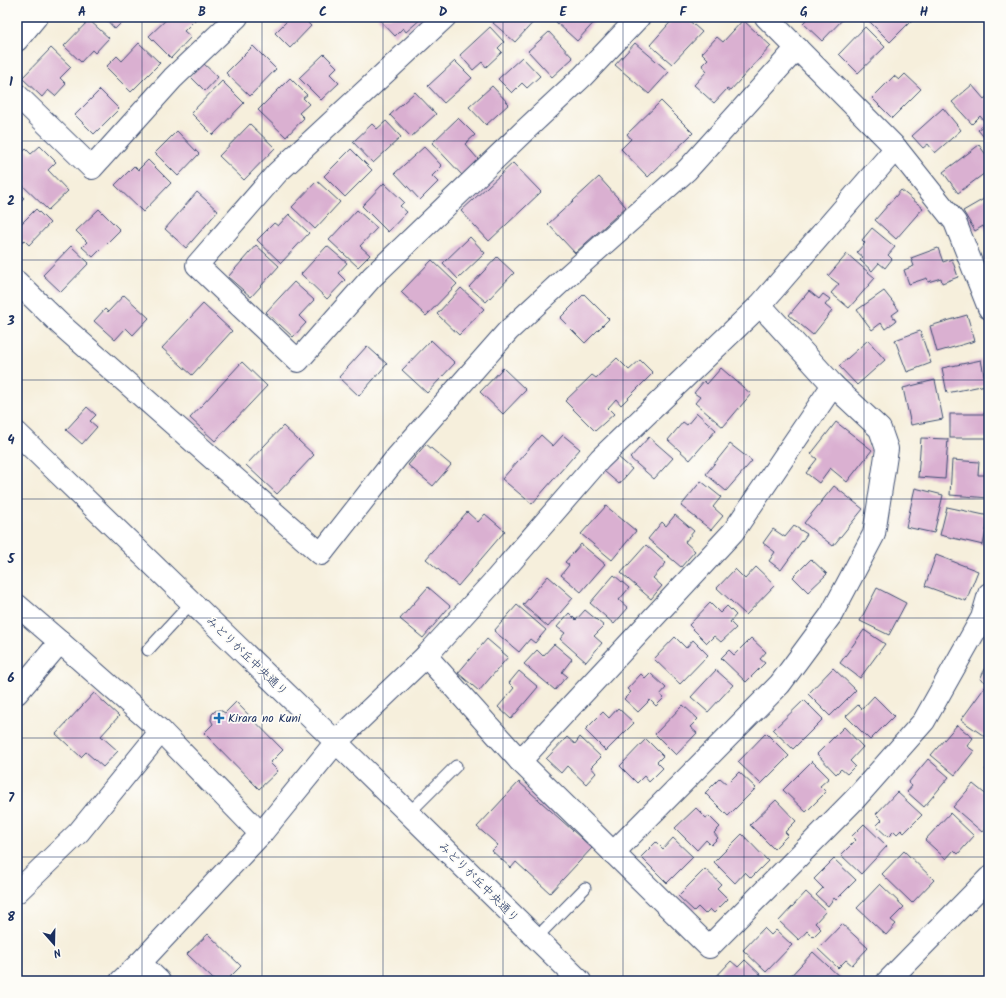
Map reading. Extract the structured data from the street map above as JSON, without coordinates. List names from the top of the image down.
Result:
{
  "streets": {
    "street": ["みどりが丘中央通り"]
  },
  "places": {
    "health": ["Kirara no Kuni"]
  },
  "north": "bottom",
  "grid": {
    "columns": [
      "A",
      "B",
      "C",
      "D",
      "E",
      "F",
      "G",
      "H"
    ],
    "rows": [
      "1",
      "2",
      "3",
      "4",
      "5",
      "6",
      "7",
      "8"
    ]
  }
}
